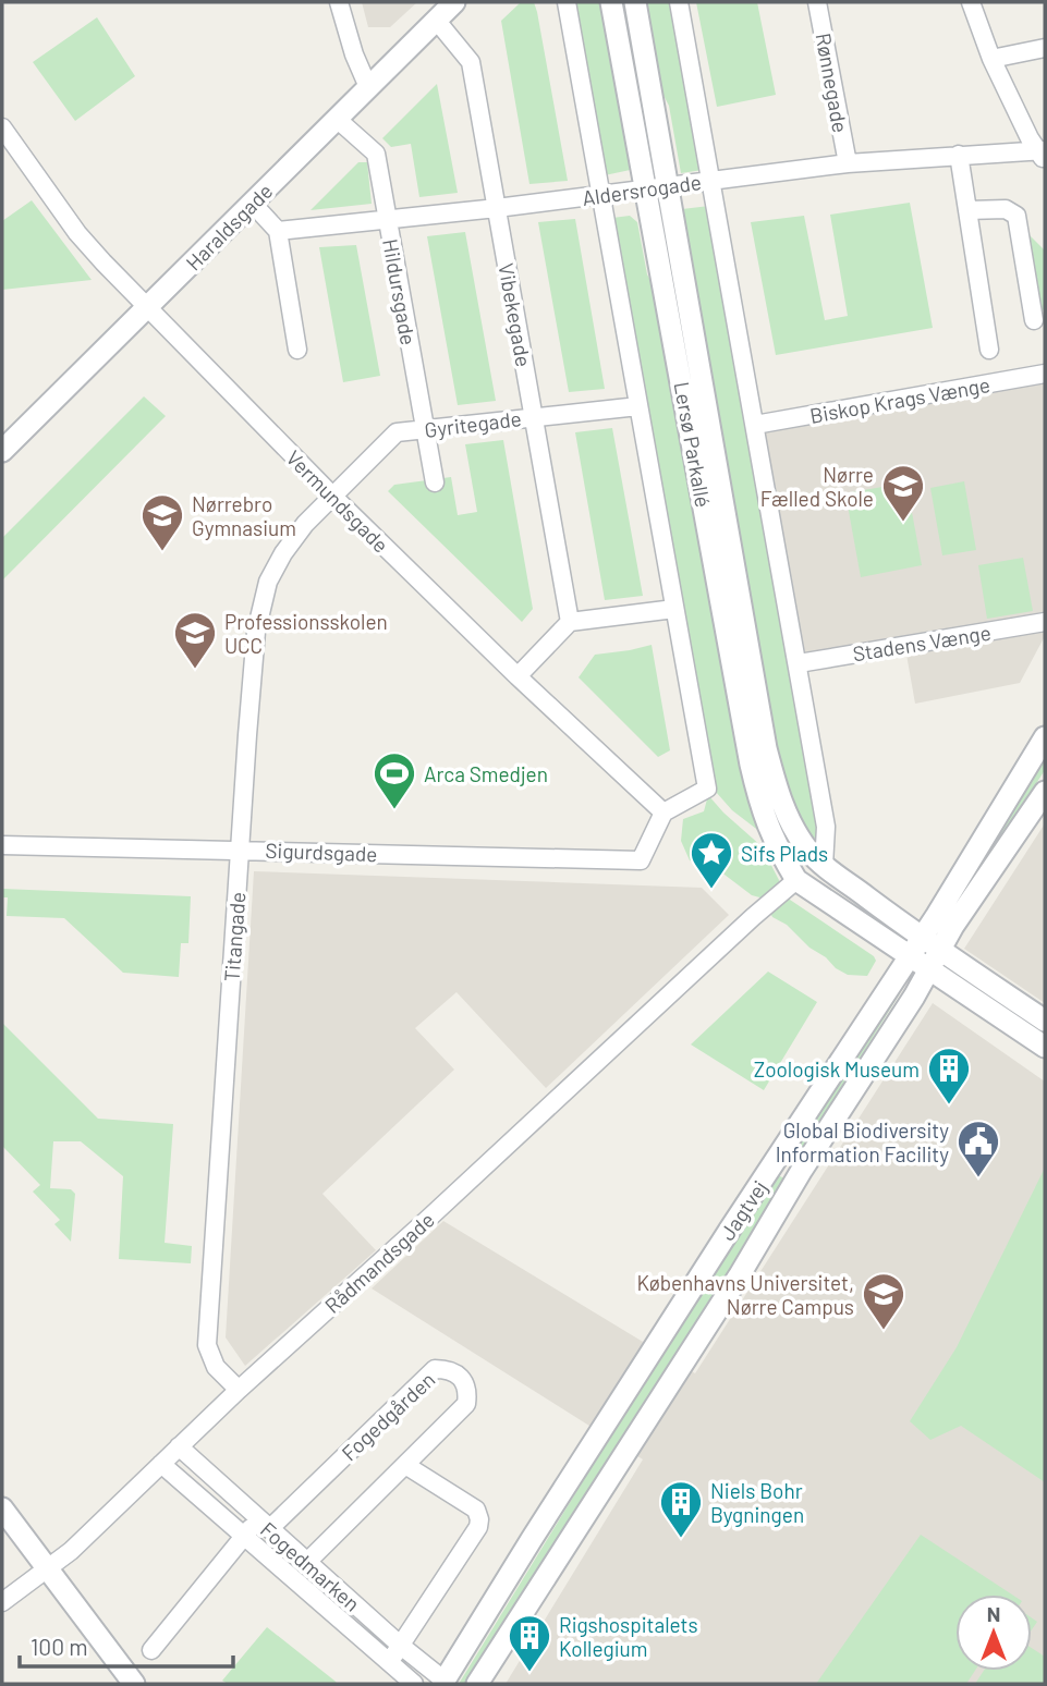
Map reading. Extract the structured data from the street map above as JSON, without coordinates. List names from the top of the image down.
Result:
{
  "streets": {
    "street": [
      "Rønnegade",
      "Aldersrogade",
      "Haraldsgade",
      "Hildursgade",
      "Vibekegade",
      "Biskop Krags Vænge",
      "Gyritegade",
      "Lersø Parkallé",
      "Vermundsgade",
      "Stadens Vænge",
      "Sigurdsgade",
      "Titangade",
      "Jagtvej",
      "Rådmandsgade",
      "Fogedgården",
      "Fogedmarken"
    ]
  },
  "crossings": [
    ["Rønnegade", "Aldersrogade"],
    ["Aldersrogade", "Hildursgade"],
    ["Aldersrogade", "Vibekegade"],
    ["Aldersrogade", "Lersø Parkallé"],
    ["Haraldsgade", "Hildursgade"],
    ["Haraldsgade", "Vibekegade"],
    ["Haraldsgade", "Vermundsgade"],
    ["Hildursgade", "Gyritegade"],
    ["Vibekegade", "Gyritegade"],
    ["Gyritegade", "Vermundsgade"],
    ["Gyritegade", "Titangade"],
    ["Lersø Parkallé", "Jagtvej"],
    ["Lersø Parkallé", "Rådmandsgade"],
    ["Vermundsgade", "Sigurdsgade"],
    ["Vermundsgade", "Titangade"],
    ["Sigurdsgade", "Titangade"],
    ["Titangade", "Rådmandsgade"],
    ["Jagtvej", "Fogedmarken"],
    ["Rådmandsgade", "Fogedmarken"],
    ["Fogedgården", "Fogedmarken"]
  ],
  "places": {
    "school or university": [
      "Nørre Fælled Skole",
      "Nørrebro Gymnasium",
      "Professionsskolen UCC",
      "Københavns Universitet, Nørre Campus"
    ],
    "sports": ["Arca Smedjen"],
    "place": ["Sifs Plads"],
    "building": ["Zoologisk Museum", "Niels Bohr Bygningen", "Rigshospitalets Kollegium"],
    "public building": ["Global Biodiversity Information Facility"]
  },
  "scale_bar": "100 m",
  "north": "top"
}
